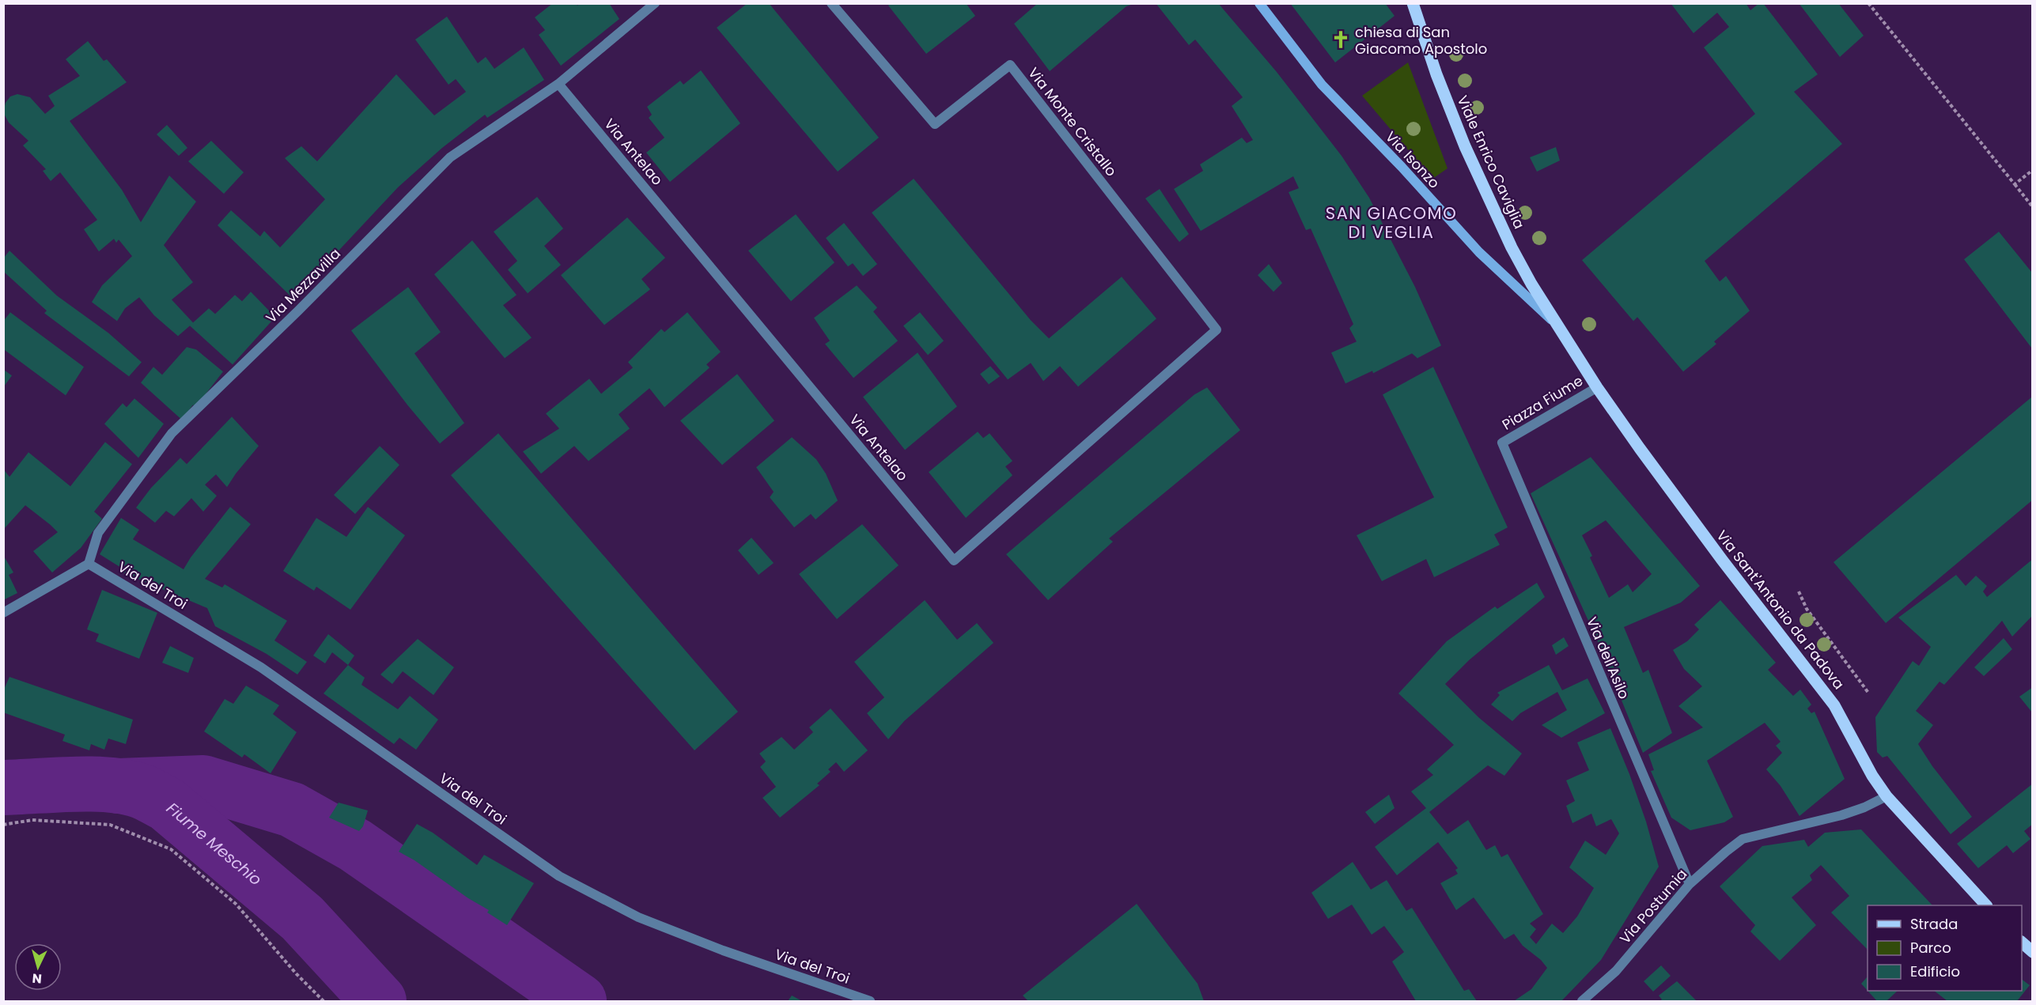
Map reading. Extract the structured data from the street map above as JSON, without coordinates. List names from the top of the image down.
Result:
{
  "streets": {
    "main road": ["Via Isonzo", "Viale Enrico Caviglia", "Via Sant'Antonio da Padova"],
    "street": [
      "Via Monte Cristallo",
      "Via Antelao",
      "Via Mezzavilla",
      "Piazza Fiume",
      "Via del Troi",
      "Via dell'Asilo",
      "Via Postumia"
    ]
  },
  "crossings": [
    ["Via Monte Cristallo", "Via Antelao"],
    ["Via Antelao", "Via Mezzavilla"],
    ["Via Isonzo", "Viale Enrico Caviglia"],
    ["Via Isonzo", "Via Sant'Antonio da Padova"],
    ["Viale Enrico Caviglia", "Via Sant'Antonio da Padova"],
    ["Via Mezzavilla", "Via del Troi"],
    ["Piazza Fiume", "Via Sant'Antonio da Padova"],
    ["Piazza Fiume", "Via dell'Asilo"],
    ["Via Sant'Antonio da Padova", "Via Postumia"],
    ["Via dell'Asilo", "Via Postumia"]
  ],
  "districts": ["SAN GIACOMO DI VEGLIA"],
  "water": ["Fiume Meschio"],
  "places": {
    "church": ["chiesa di San Giacomo Apostolo"]
  },
  "legend": ["Strada", "Parco", "Edificio"],
  "north": "bottom"
}
